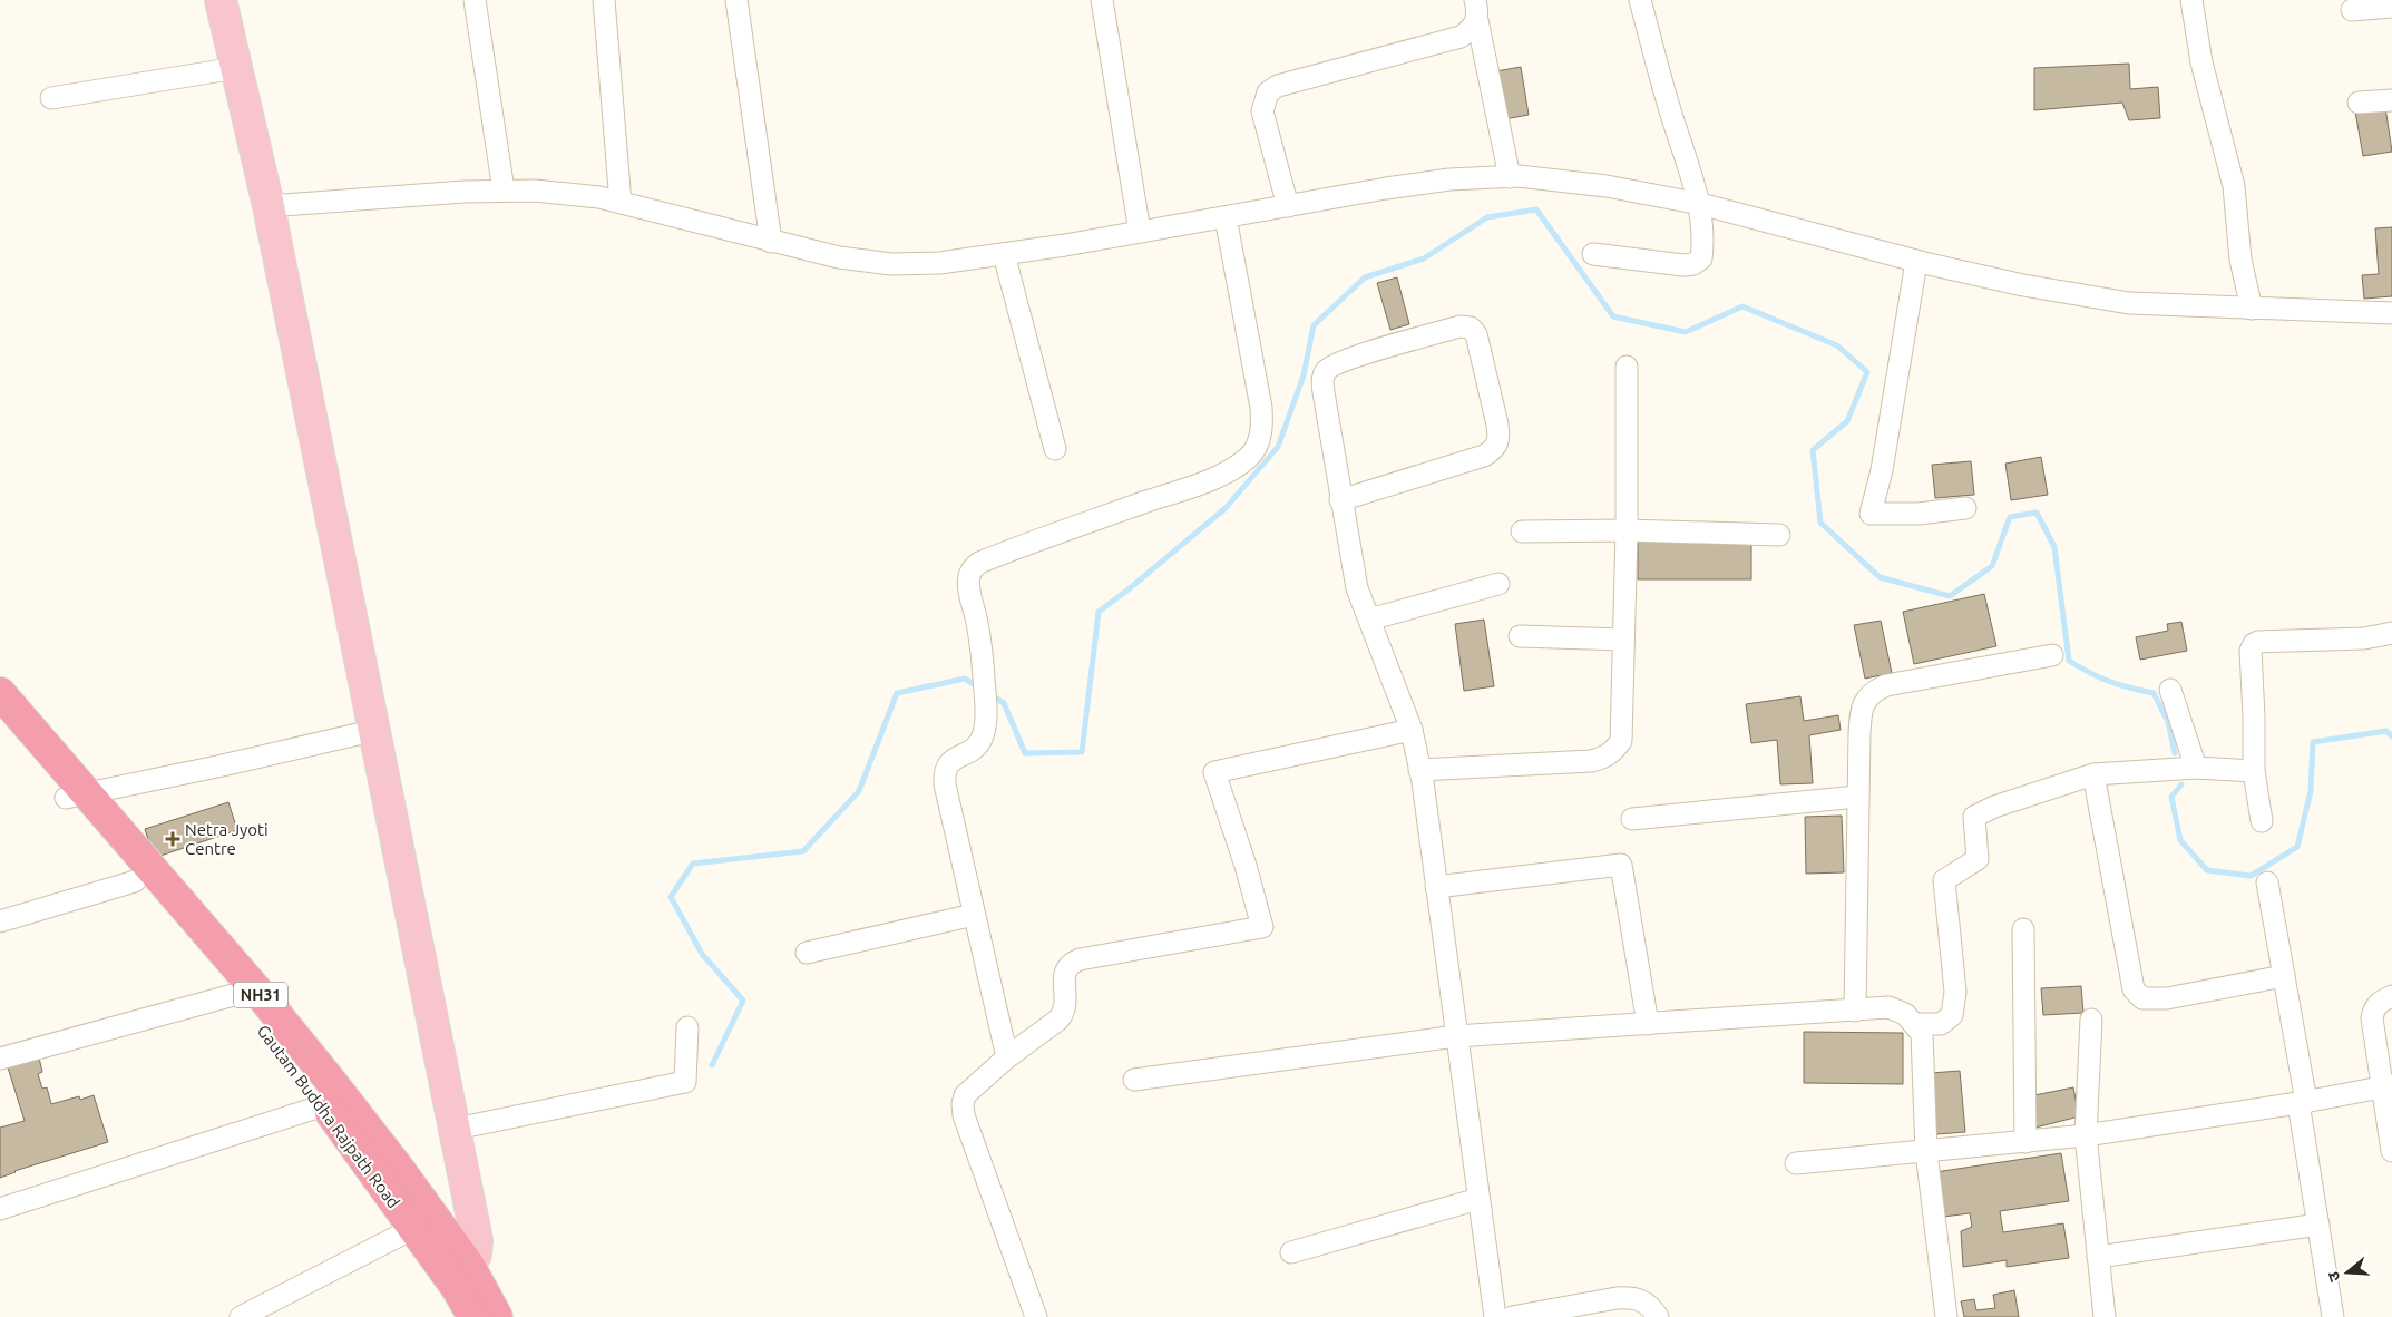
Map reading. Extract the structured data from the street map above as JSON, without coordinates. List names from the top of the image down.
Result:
{
  "streets": {
    "highway": ["NH31", "Gautam Buddha Rajpath Road"]
  },
  "crossings": [
    ["NH31", "Gautam Buddha Rajpath Road"]
  ],
  "places": {
    "health": ["Netra Jyoti Centre"]
  },
  "north": "left"
}
